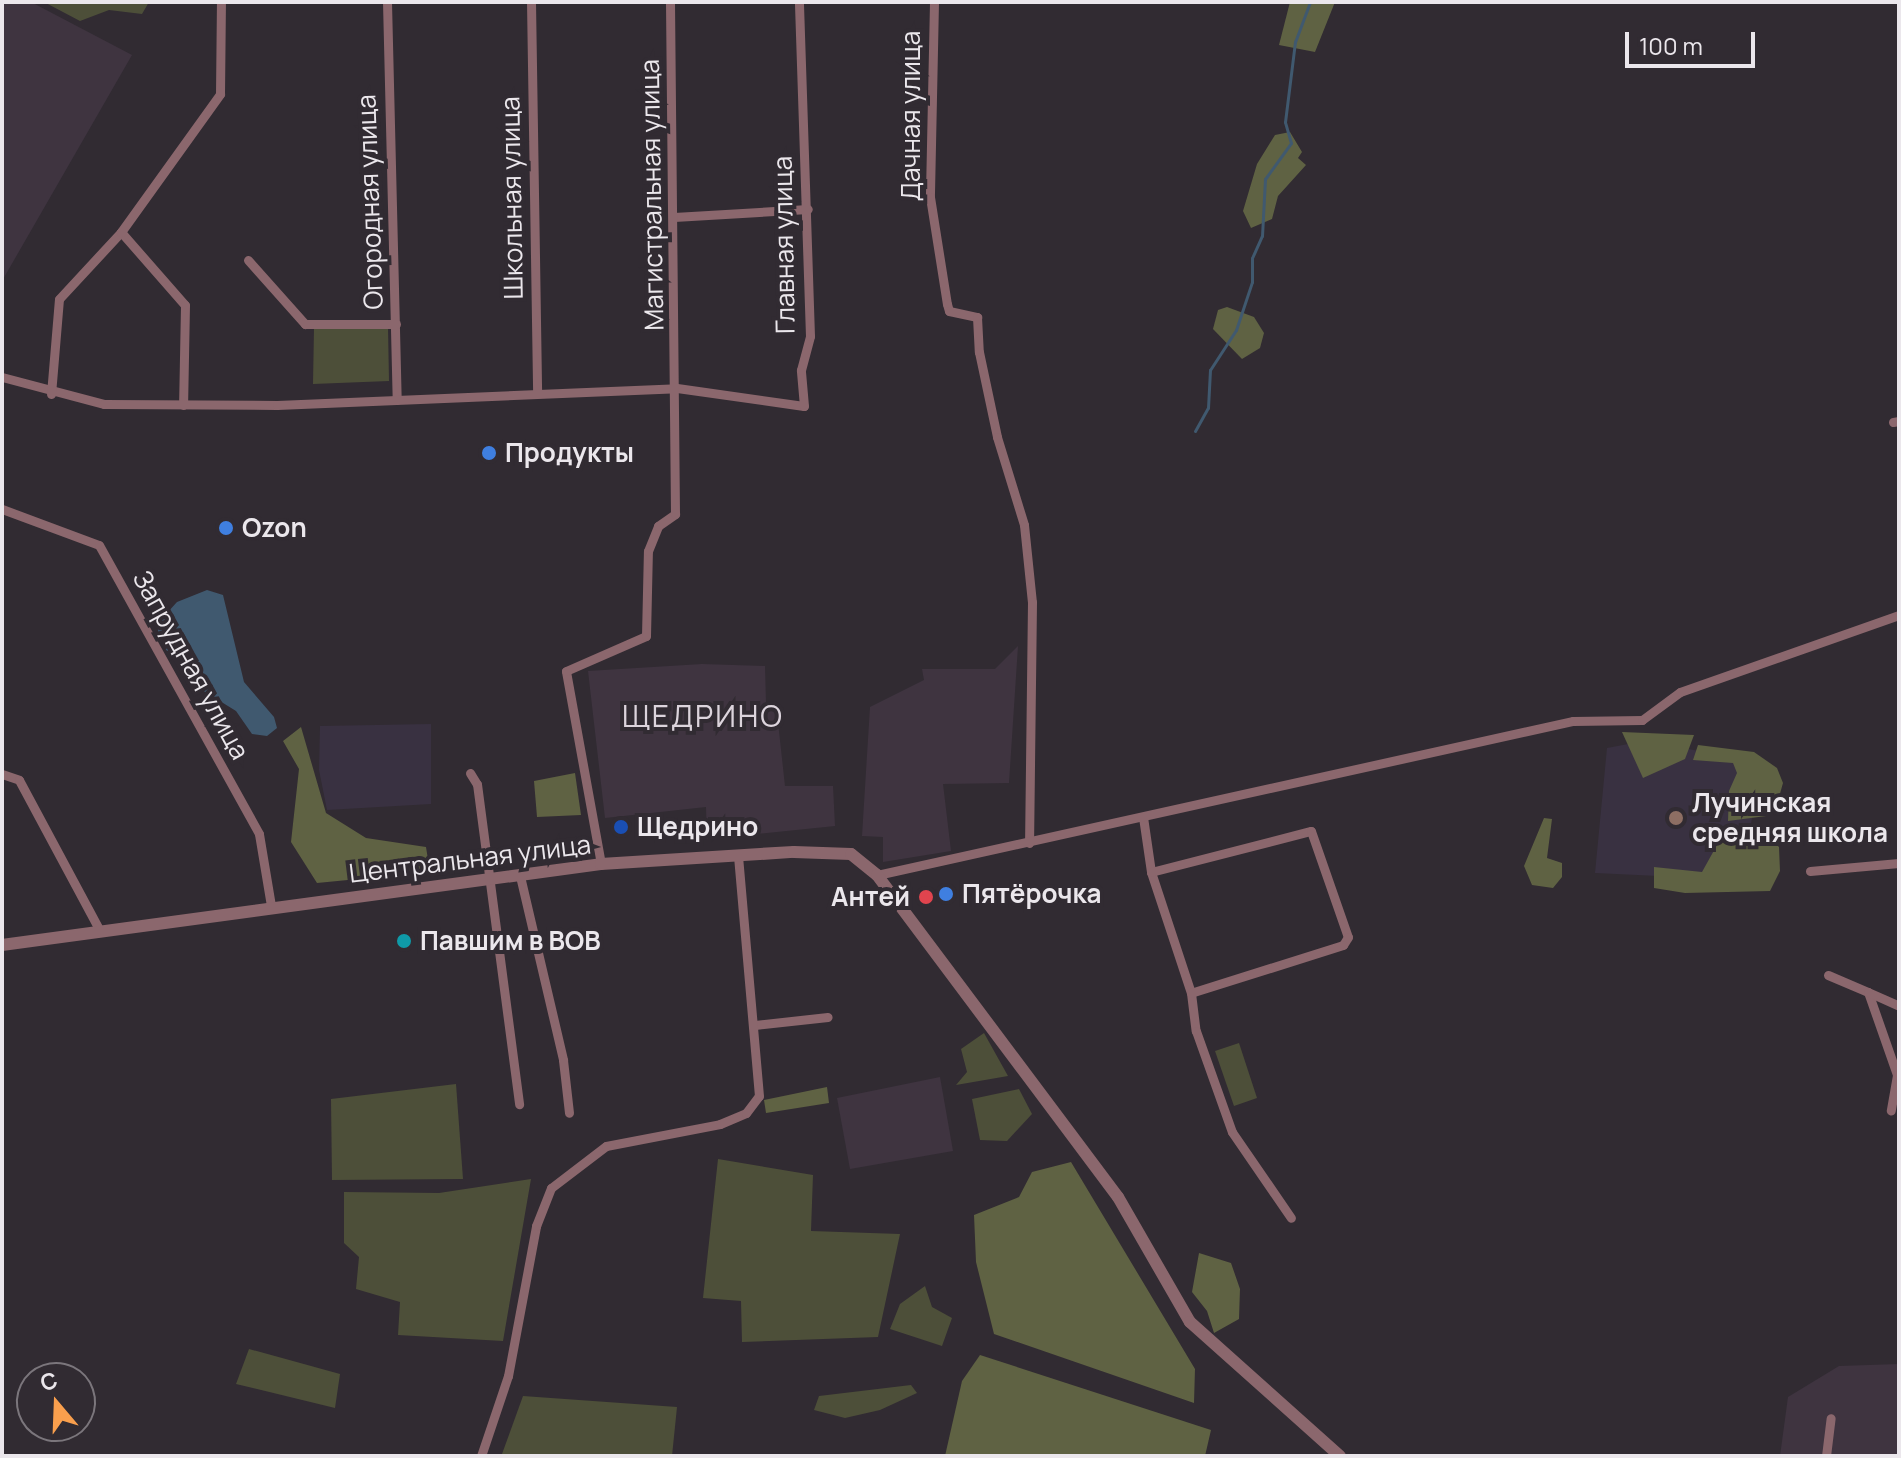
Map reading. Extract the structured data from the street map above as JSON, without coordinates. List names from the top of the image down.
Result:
{
  "streets": {
    "street": [
      "Дачная улица",
      "Магистральная улица",
      "Школьная улица",
      "Огородная улица",
      "Главная улица",
      "Запрудная улица",
      "Центральная улица"
    ]
  },
  "crossings": [
    ["Магистральная улица", "Главная улица"],
    ["Магистральная улица", "Центральная улица"],
    ["Запрудная улица", "Центральная улица"]
  ],
  "districts": ["ЩЕДРИНО"],
  "places": [
    "Продукты",
    "Ozon",
    "Лучинская средняя школа",
    "Щедрино",
    "Пятёрочка",
    "Антей",
    "Павшим в ВОВ"
  ],
  "scale_bar": "100 m",
  "north": "top"
}
